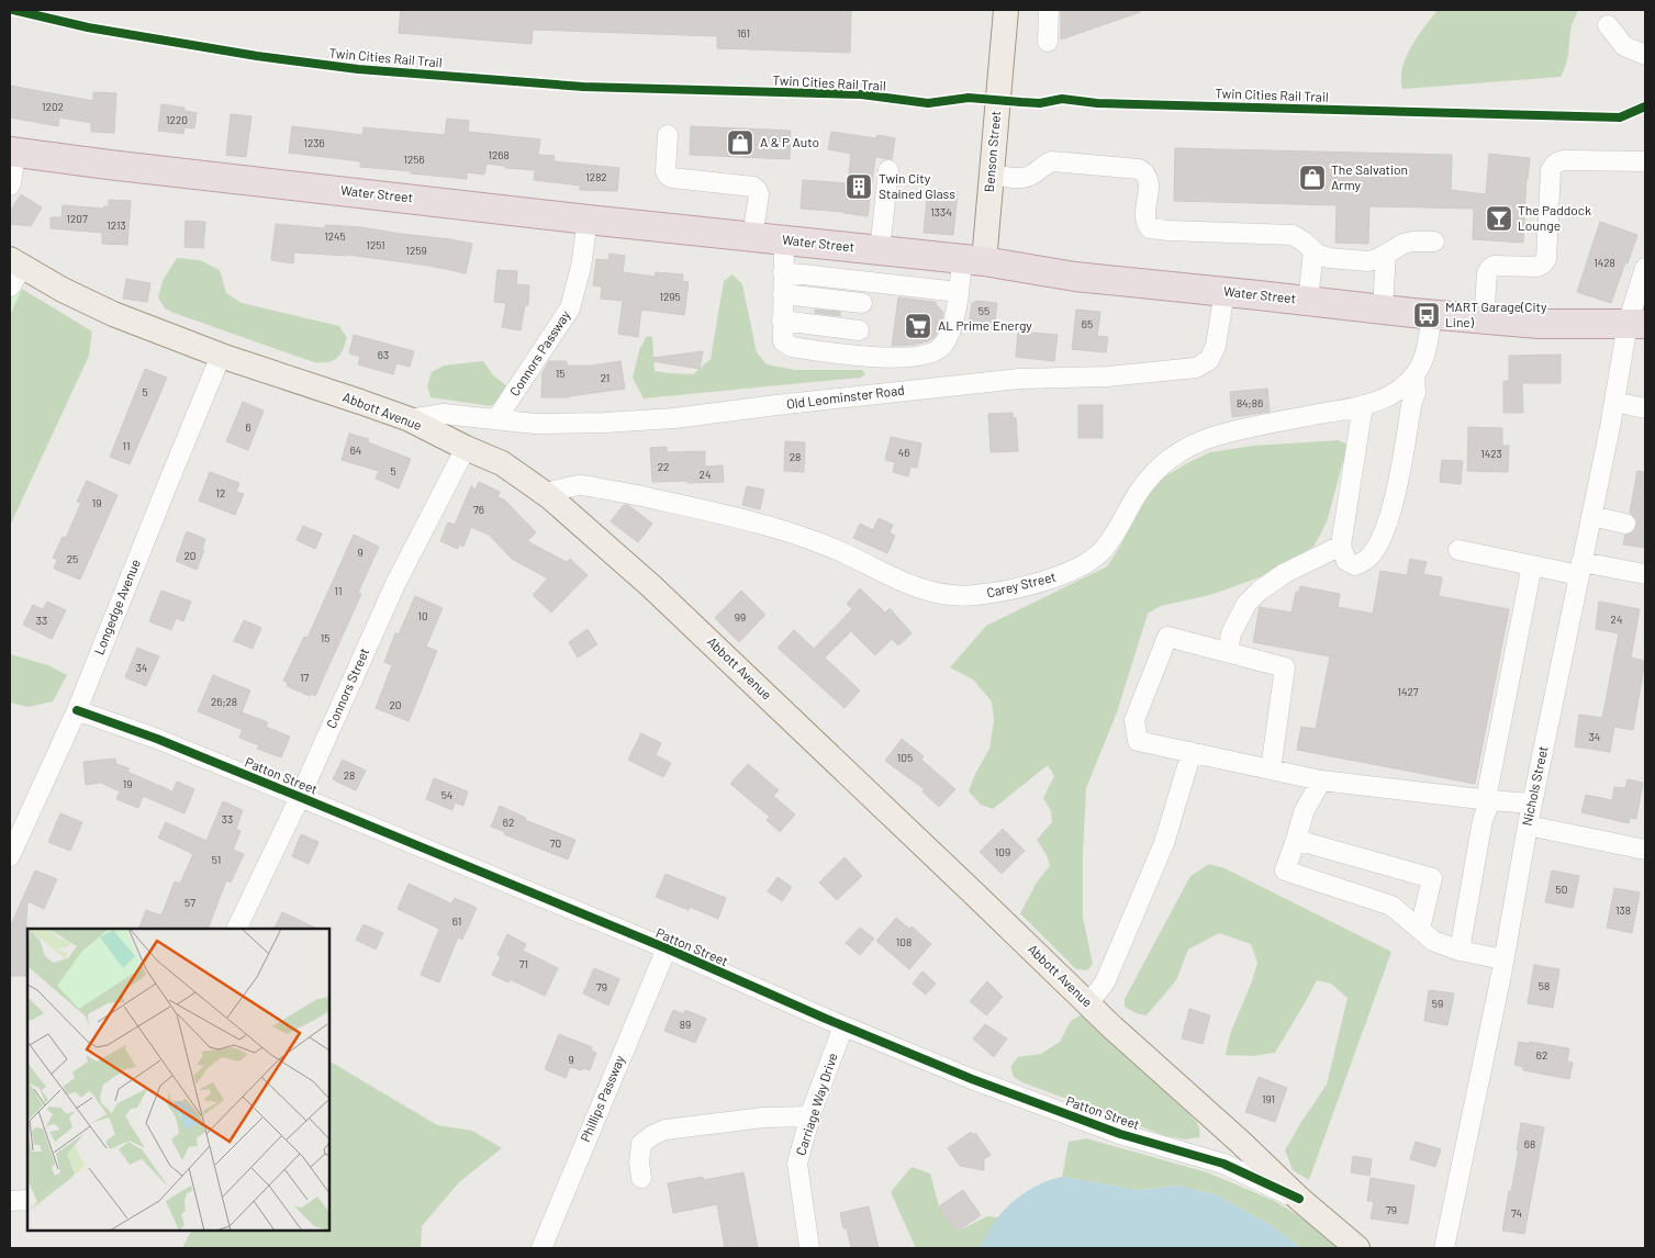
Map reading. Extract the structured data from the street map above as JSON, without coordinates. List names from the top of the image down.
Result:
{
  "streets": {
    "highway": ["Water Street"],
    "main road": ["Benson Street", "Abbott Avenue"],
    "street": [
      "Connors Passway",
      "Old Leominster Road",
      "Carey Street",
      "Longedge Avenue",
      "Connors Street",
      "Patton Street",
      "Nichols Street",
      "Phillips Passway",
      "Carriage Way Drive"
    ],
    "cycle path": ["Twin Cities Rail Trail"]
  },
  "crossings": [
    ["Benson Street", "Water Street"],
    ["Water Street", "Connors Passway"],
    ["Water Street", "Old Leominster Road"],
    ["Water Street", "Carey Street"],
    ["Water Street", "Nichols Street"],
    ["Connors Passway", "Old Leominster Road"],
    ["Old Leominster Road", "Abbott Avenue"],
    ["Abbott Avenue", "Carey Street"],
    ["Abbott Avenue", "Longedge Avenue"],
    ["Abbott Avenue", "Connors Street"],
    ["Abbott Avenue", "Patton Street"],
    ["Longedge Avenue", "Patton Street"],
    ["Connors Street", "Patton Street"],
    ["Patton Street", "Phillips Passway"],
    ["Patton Street", "Carriage Way Drive"]
  ],
  "places": {
    "shop": ["A & P Auto", "The Salvation Army"],
    "building": ["Twin City Stained Glass"],
    "bar": ["The Paddock Lounge"],
    "bus stop": ["MART Garage(City Line)"],
    "supermarket": ["AL Prime Energy"]
  },
  "house_numbers": [
    "161",
    "1202",
    "1220",
    "1236",
    "1268",
    "1256",
    "1282",
    "1334",
    "1207",
    "1213",
    "1245",
    "1251",
    "1259",
    "1428",
    "1295",
    "55",
    "65",
    "63",
    "15",
    "21",
    "5",
    "84;86",
    "6",
    "11",
    "64",
    "46",
    "1423",
    "28",
    "22",
    "5",
    "24",
    "12",
    "19",
    "76",
    "9",
    "20",
    "25",
    "11",
    "10",
    "99",
    "24",
    "33",
    "15",
    "34",
    "17",
    "1427",
    "26;28",
    "20",
    "34",
    "105",
    "28",
    "19",
    "54",
    "33",
    "62",
    "70",
    "109",
    "51",
    "50",
    "57",
    "138",
    "61",
    "108",
    "71",
    "58",
    "79",
    "59",
    "89",
    "62",
    "9",
    "191",
    "68",
    "79",
    "74"
  ]
}
